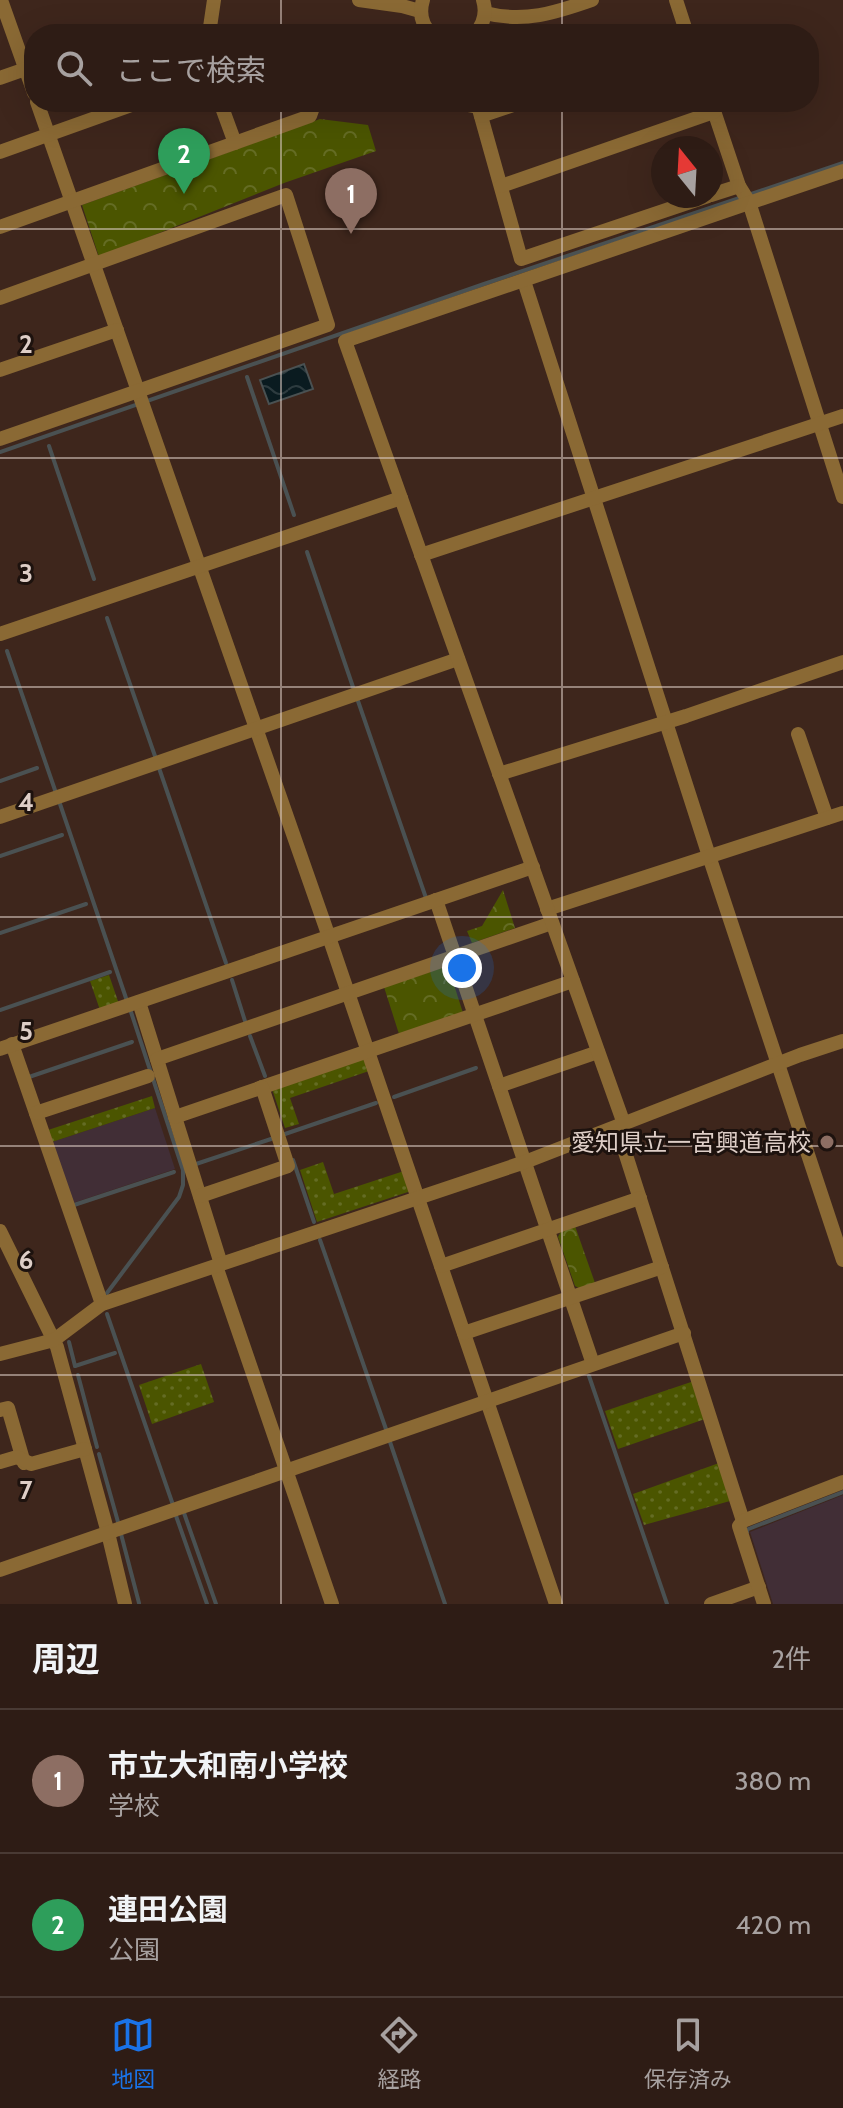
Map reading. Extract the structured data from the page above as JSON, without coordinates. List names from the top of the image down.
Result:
{
  "places": ["愛知県立一宮興道高校"],
  "north": "top",
  "page": {
    "search": "ここで検索",
    "pins": ["2", "1"],
    "heading": ["周辺", "2件"],
    "list": [
      {
        "mark": "1",
        "name": "市立大和南小学校",
        "note": "学校",
        "value": "380 m"
      },
      {
        "mark": "2",
        "name": "連田公園",
        "note": "公園",
        "value": "420 m"
      }
    ],
    "nav": ["地図", "経路", "保存済み"]
  },
  "grid": {
    "rows": [
      "2",
      "3",
      "4",
      "5",
      "6",
      "7"
    ]
  }
}
